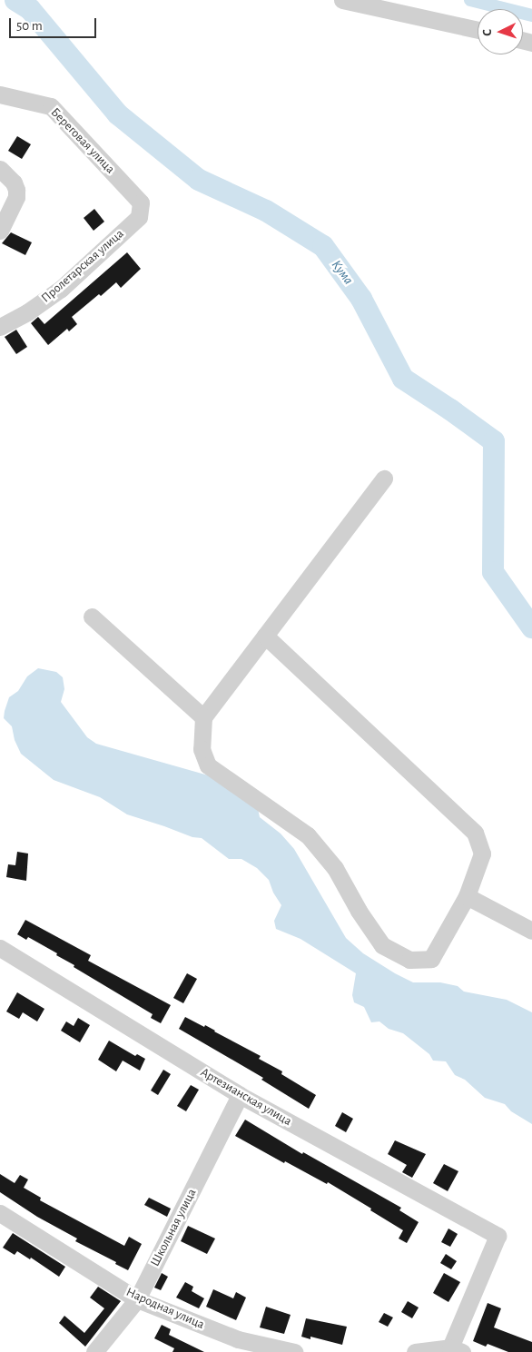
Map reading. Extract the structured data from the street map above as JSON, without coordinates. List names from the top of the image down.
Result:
{
  "streets": {
    "street": [
      "Береговая улица",
      "Пролетарская улица",
      "Артезианская улица",
      "Школьная улица",
      "Народная улица"
    ]
  },
  "crossings": [
    ["Береговая улица", "Пролетарская улица"],
    ["Артезианская улица", "Школьная улица"],
    ["Школьная улица", "Народная улица"]
  ],
  "water": ["Кума"],
  "scale_bar": "50 m",
  "north": "left"
}
